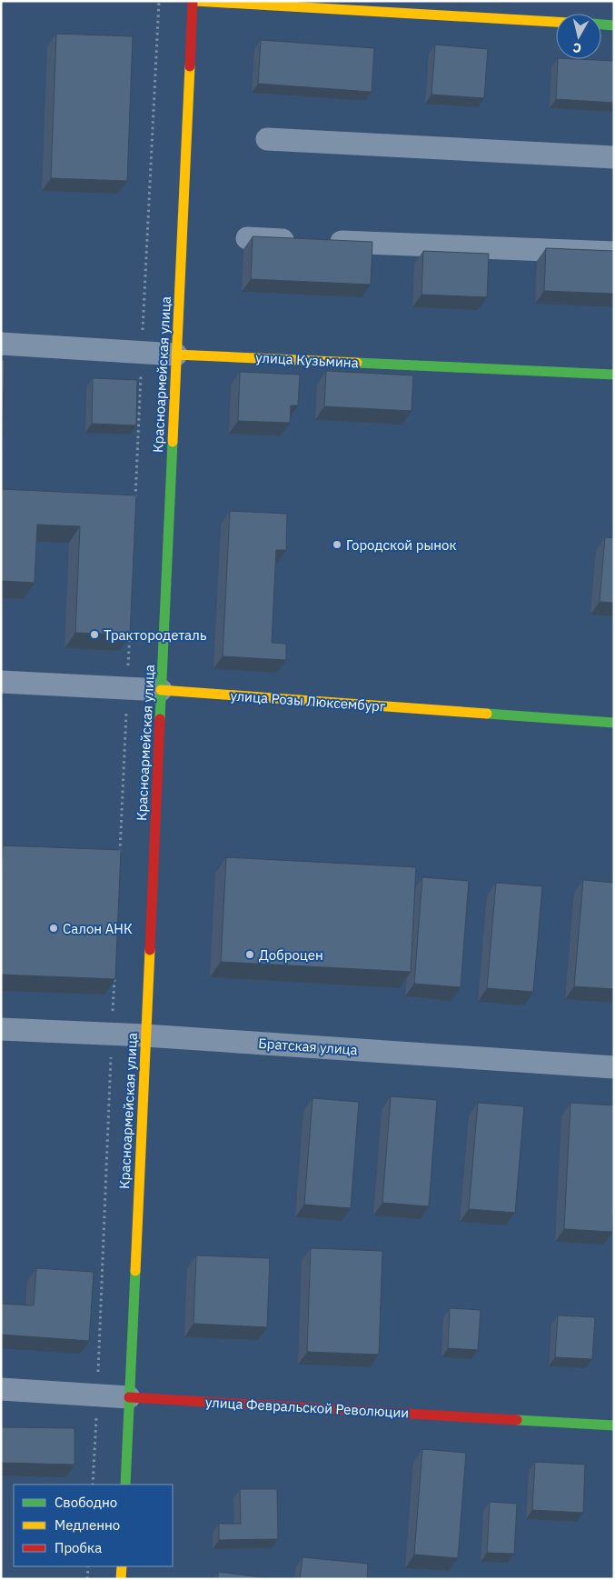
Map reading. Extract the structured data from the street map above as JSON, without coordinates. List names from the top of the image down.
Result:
{
  "streets": {
    "street": [
      "улица Кузьмина",
      "Красноармейская улица",
      "улица Розы Люксембург",
      "Братская улица",
      "улица Февральской Революции"
    ]
  },
  "crossings": [
    ["улица Кузьмина", "Красноармейская улица"],
    ["Красноармейская улица", "улица Розы Люксембург"],
    ["Красноармейская улица", "Братская улица"],
    ["Красноармейская улица", "улица Февральской Революции"]
  ],
  "places": [
    "Городской рынок",
    "Трактородеталь",
    "Салон АНК",
    "Доброцен"
  ],
  "legend": ["Свободно", "Медленно", "Пробка"],
  "north": "bottom"
}
